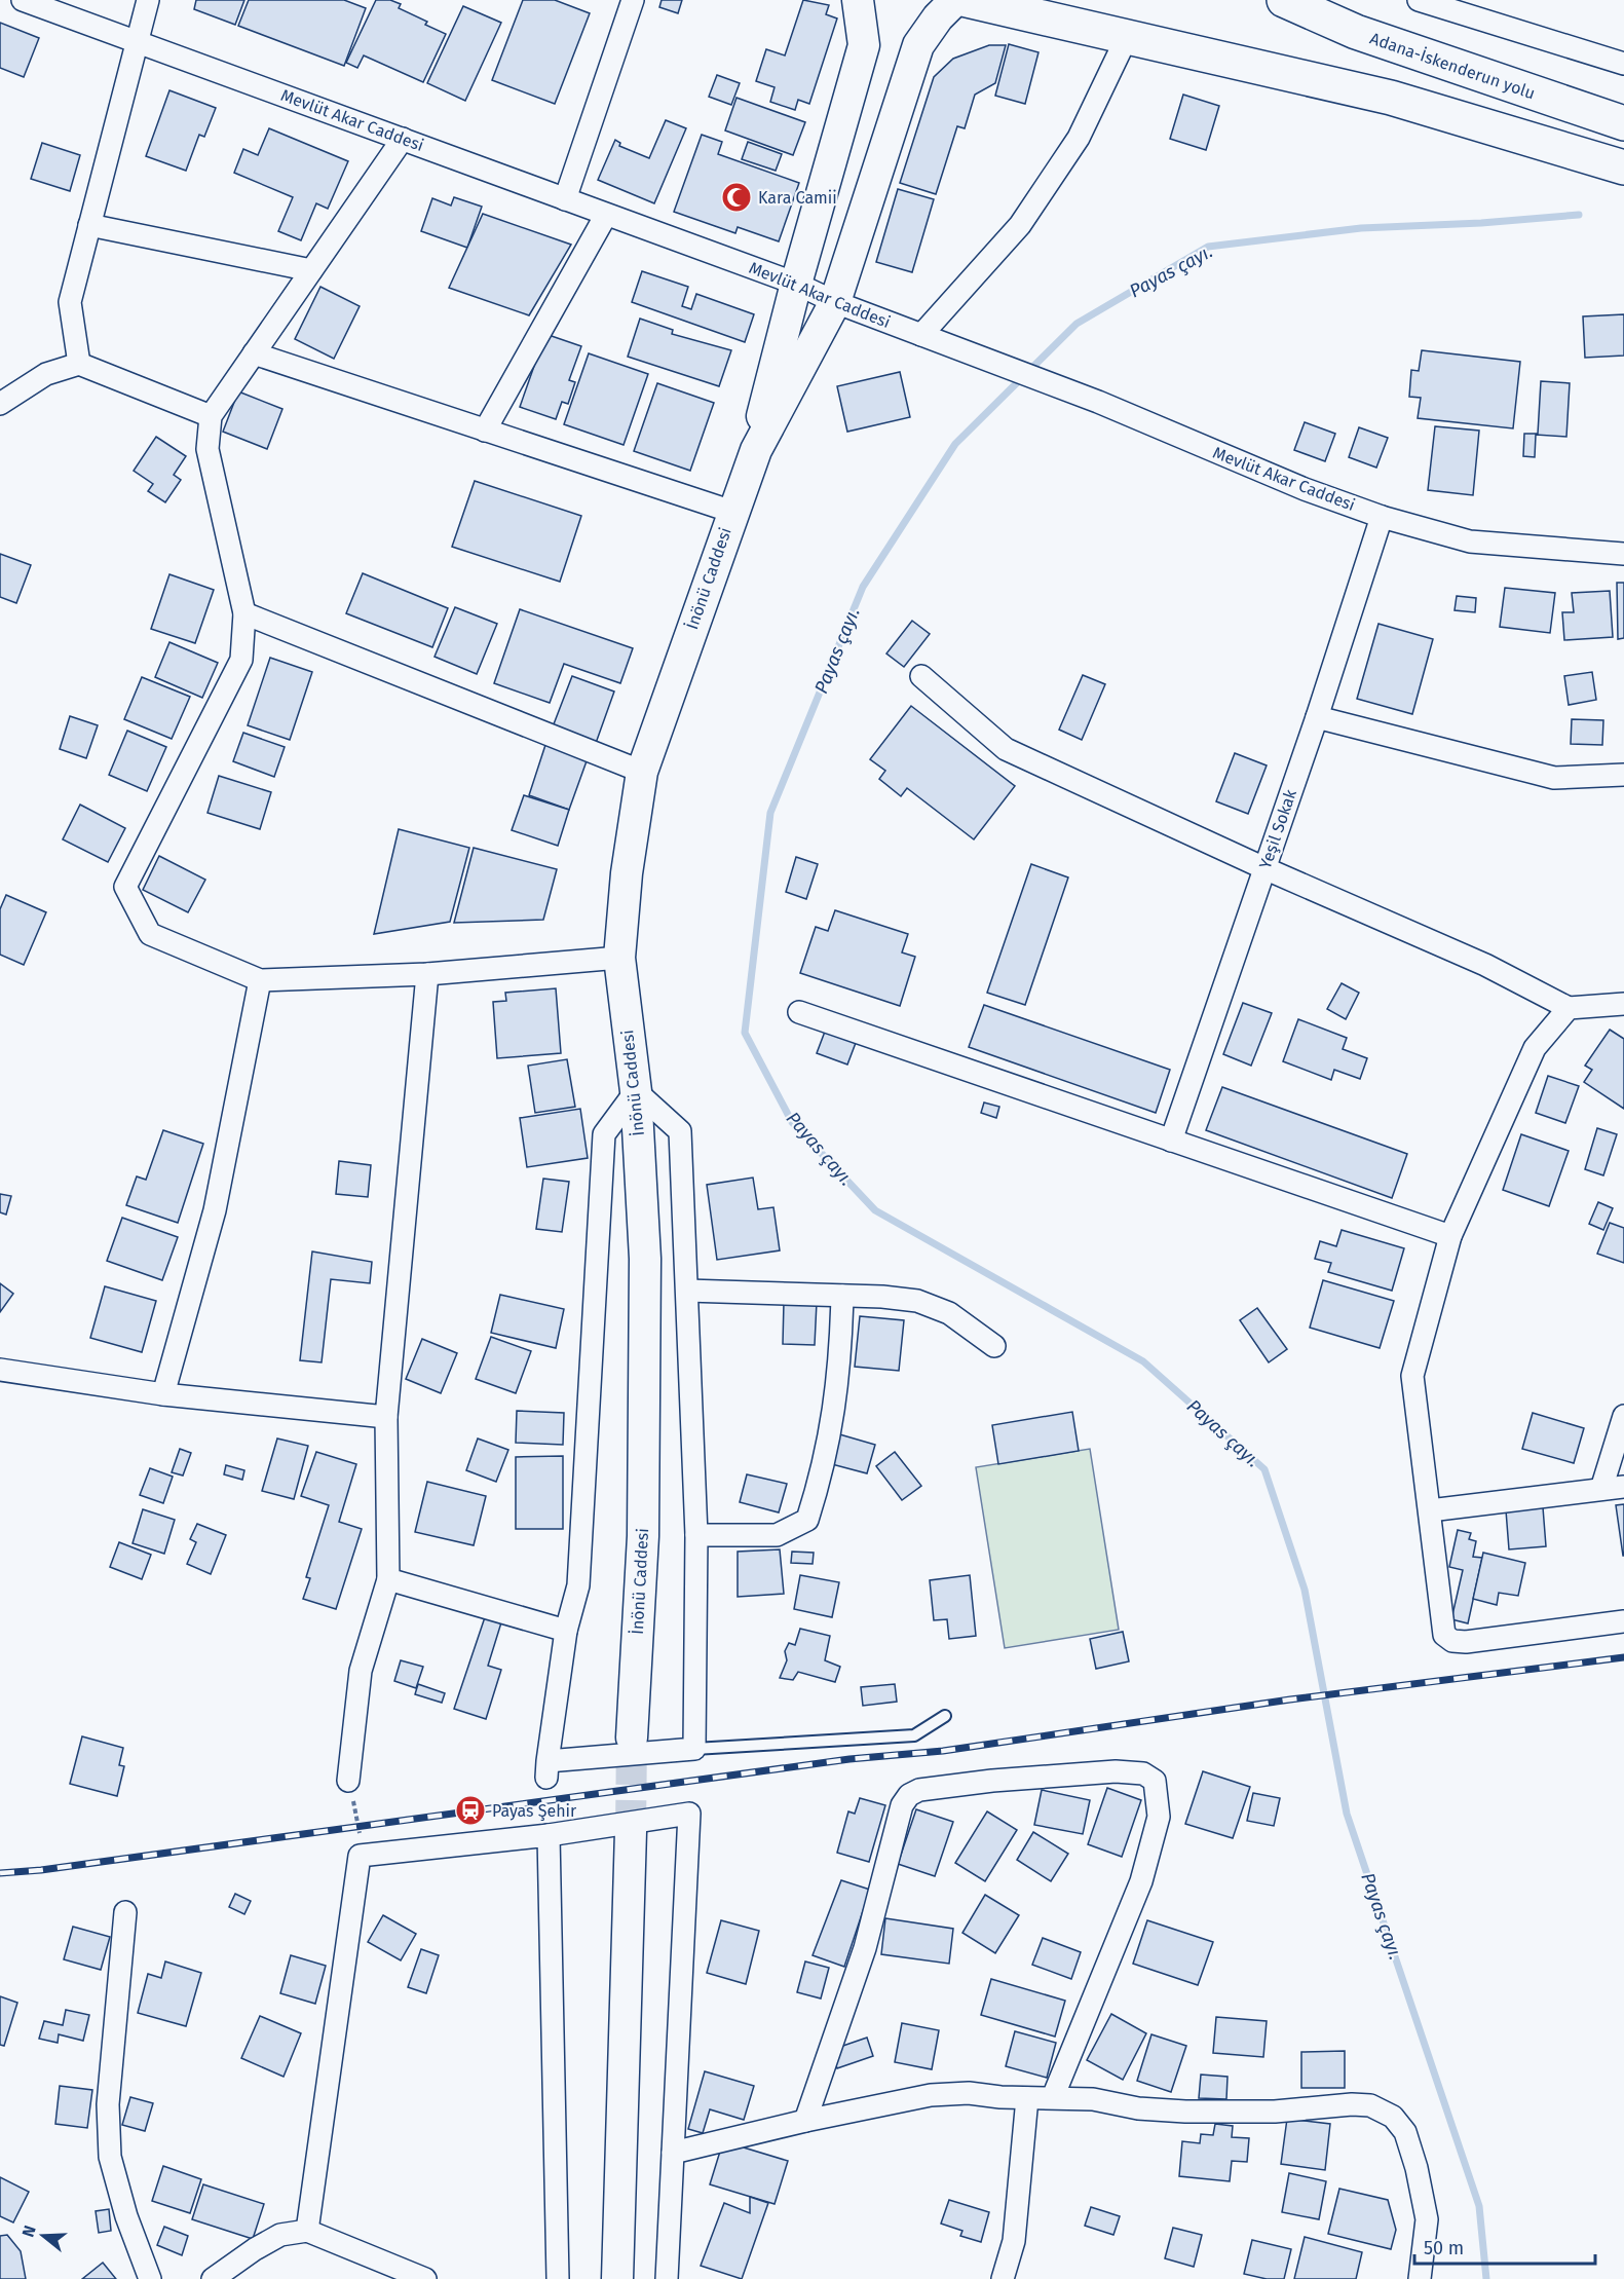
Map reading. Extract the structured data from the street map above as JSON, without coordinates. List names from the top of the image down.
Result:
{
  "streets": {
    "highway": ["Adana-İskenderun yolu"],
    "main road": ["İnönü Caddesi"],
    "street": ["Mevlüt Akar Caddesi", "Yeşil Sokak"]
  },
  "crossings": [
    ["Mevlüt Akar Caddesi", "Yeşil Sokak"]
  ],
  "water": ["Payas çayı."],
  "places": {
    "mosque": ["Kara Camii"],
    "station": ["Payas Şehi̇r"]
  },
  "scale_bar": "50 m",
  "north": "left"
}
